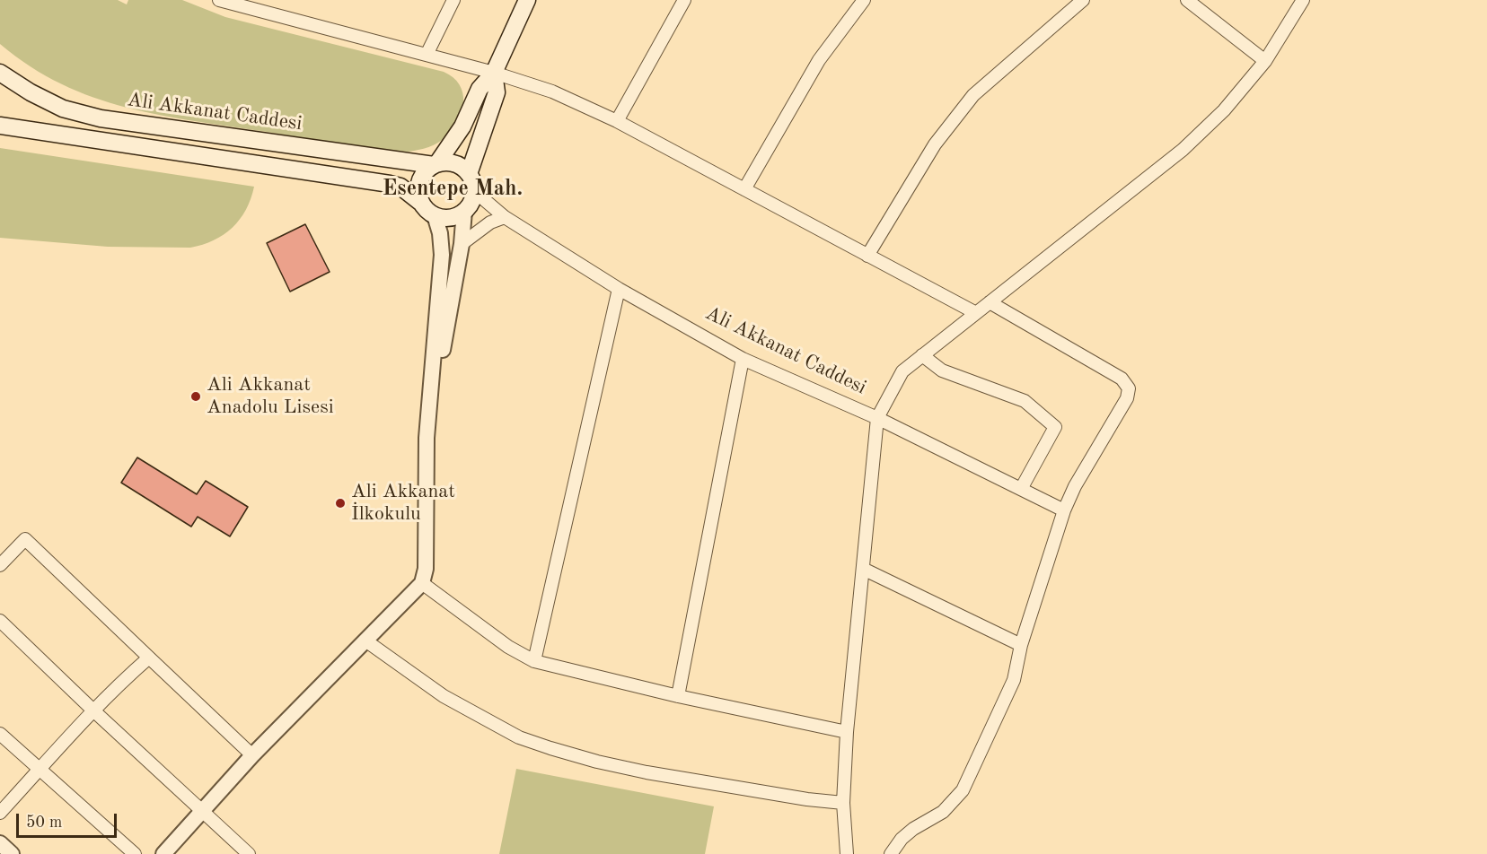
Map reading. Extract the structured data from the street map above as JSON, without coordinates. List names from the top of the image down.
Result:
{
  "streets": {
    "main road": ["Ali Akkanat Caddesi"]
  },
  "districts": ["Esentepe Mah."],
  "places": ["Ali Akkanat Anadolu Lisesi", "Ali Akkanat İlkokulu"],
  "scale_bar": "50 m"
}
